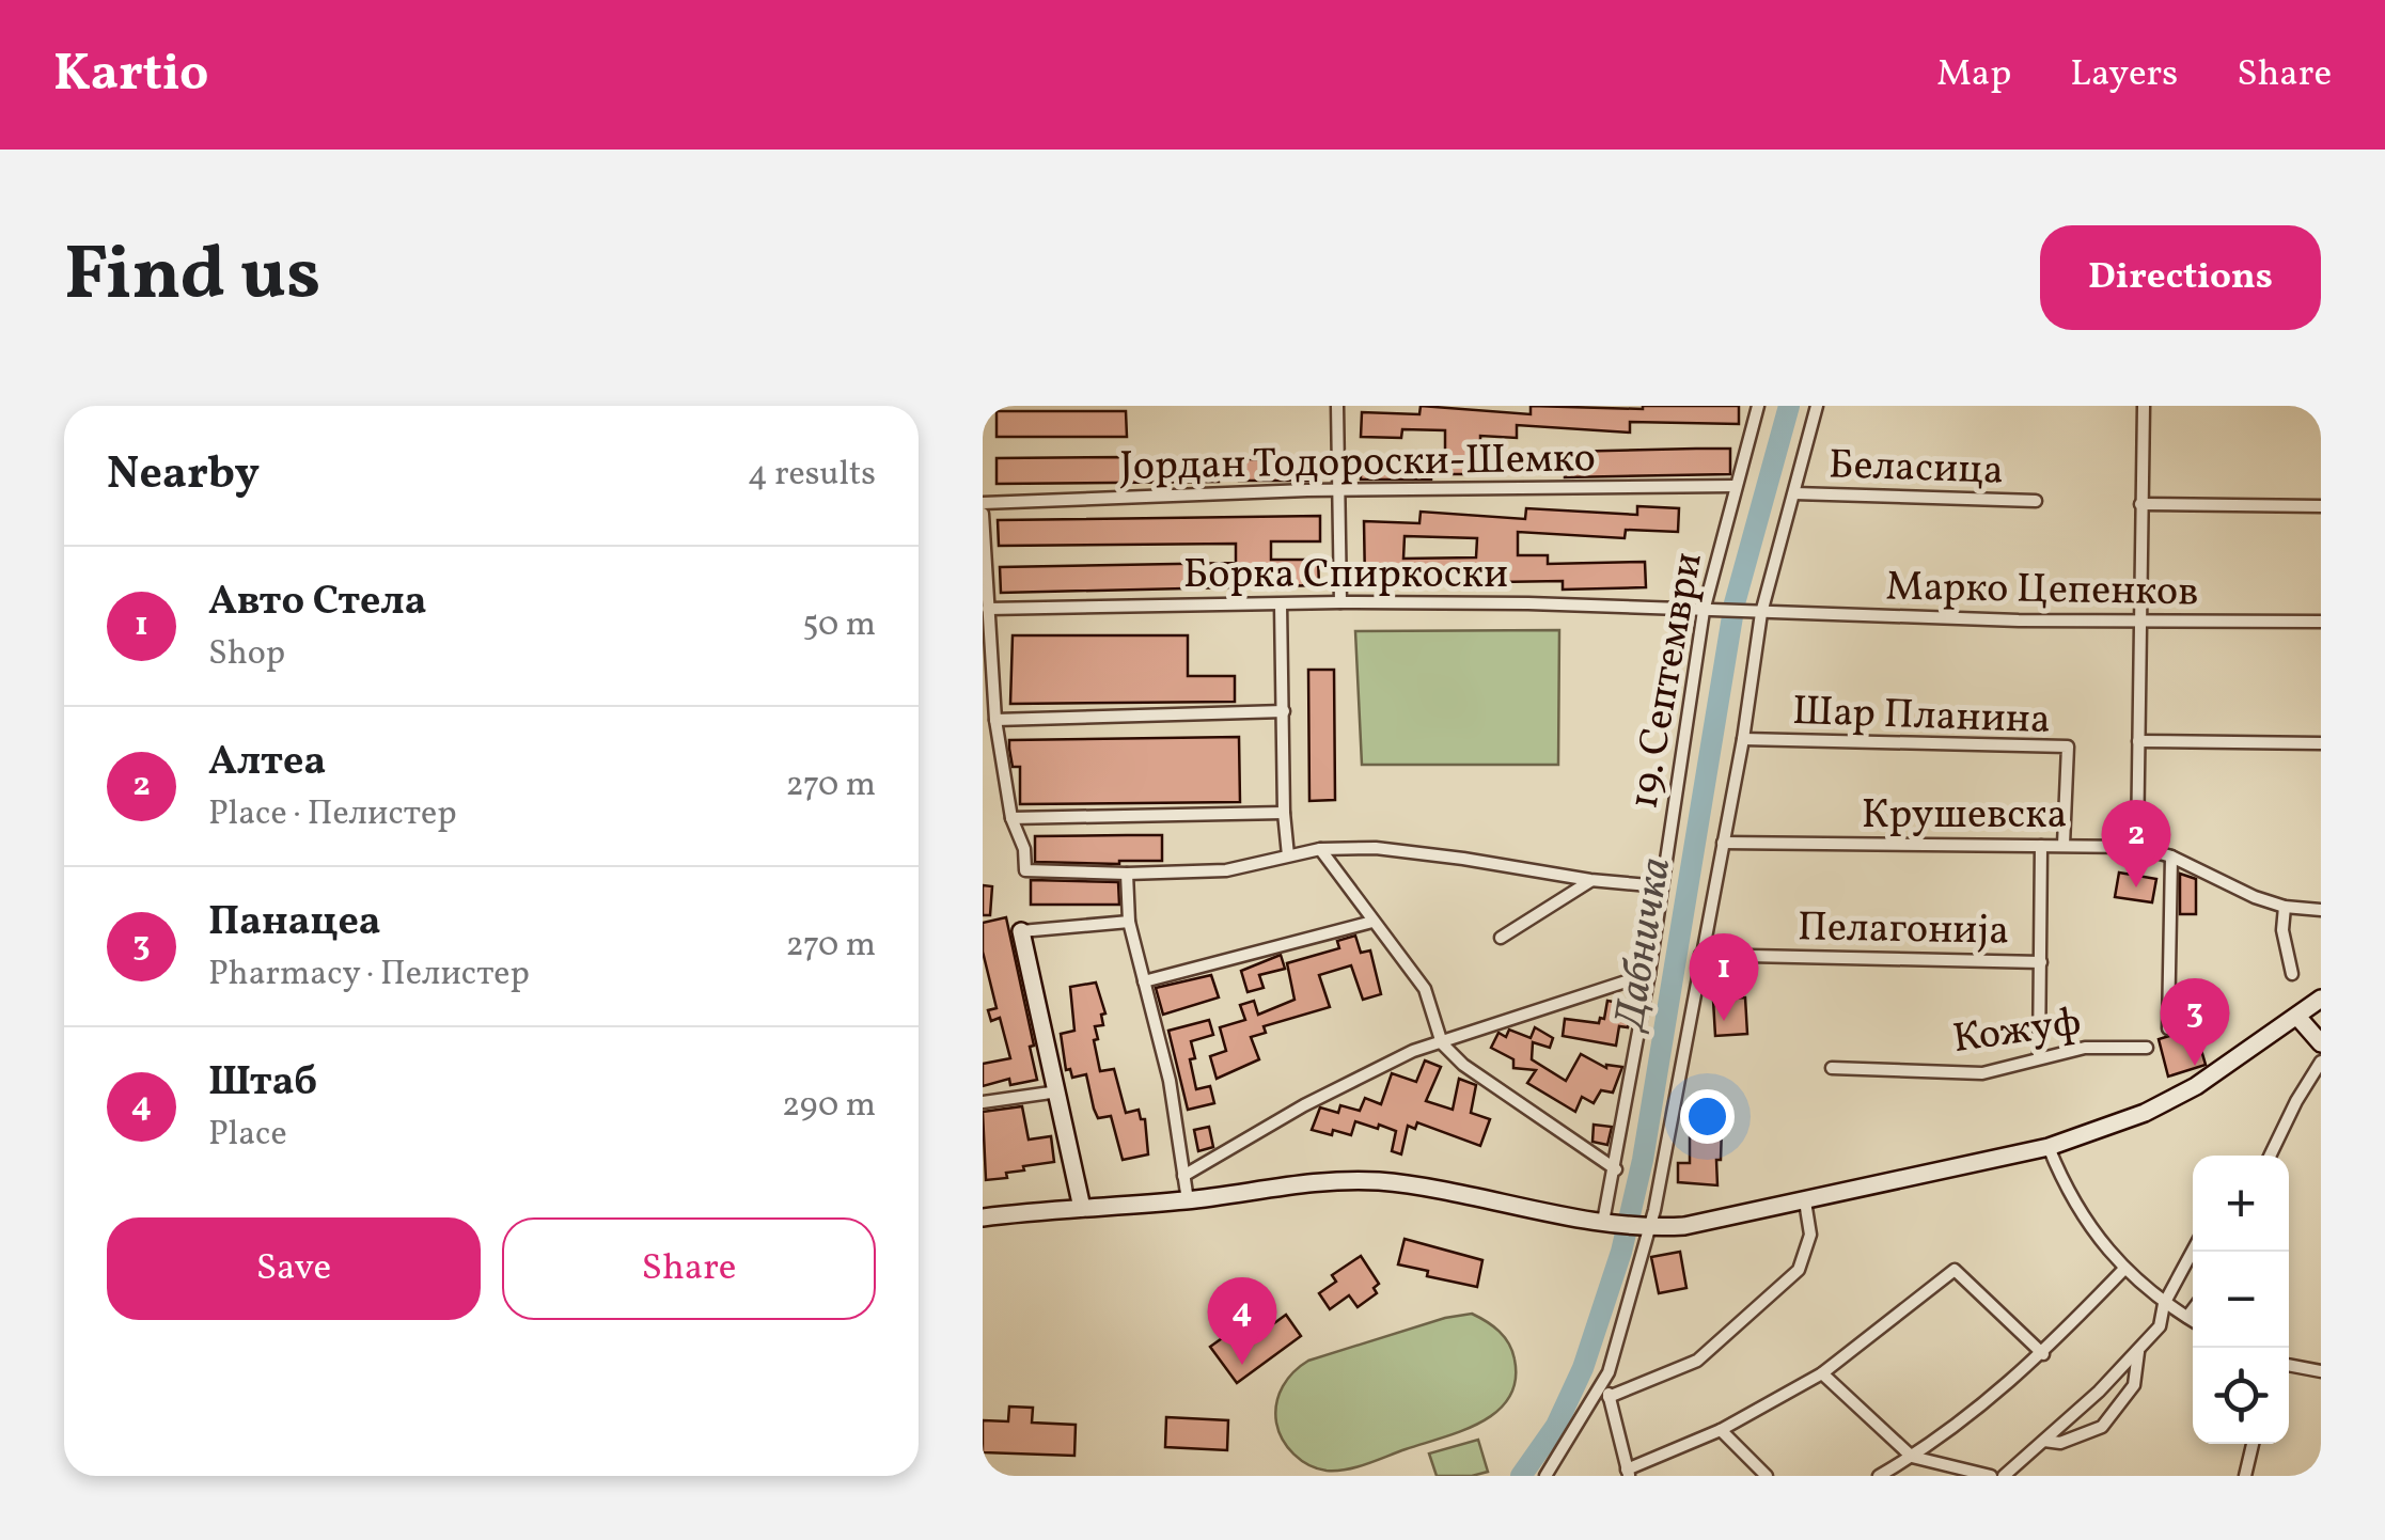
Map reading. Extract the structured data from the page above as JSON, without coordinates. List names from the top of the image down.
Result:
{
  "streets": {
    "street": [
      "Јордан Тодороски-Шемко",
      "Беласица",
      "Борка Спиркоски",
      "Марко Цепенков",
      "19. Септември",
      "Шар Планина",
      "Крушевска",
      "Пелагонија",
      "Кожуф"
    ]
  },
  "crossings": [
    ["Јордан Тодороски-Шемко", "19. Септември"],
    ["Борка Спиркоски", "Марко Цепенков"],
    ["Борка Спиркоски", "19. Септември"],
    ["Шар Планина", "Крушевска"]
  ],
  "water": ["Дабничка"],
  "page": {
    "header": "Kartio",
    "nav": ["Map", "Layers", "Share"],
    "title": "Find us",
    "buttons": [
      "Directions",
      ["Save", "Share"]
    ],
    "heading": ["Nearby", "4 results"],
    "list": [
      {
        "mark": "1",
        "name": "Авто Стела",
        "note": "Shop",
        "value": "50 m"
      },
      {
        "mark": "2",
        "name": "Алтеа",
        "note": "Place · Пелистер",
        "value": "270 m"
      },
      {
        "mark": "3",
        "name": "Панацеа",
        "note": "Pharmacy · Пелистер",
        "value": "270 m"
      },
      {
        "mark": "4",
        "name": "Штаб",
        "note": "Place",
        "value": "290 m"
      }
    ],
    "pins": [
      "2",
      "1",
      "3",
      "4"
    ],
    "map_buttons": ["+", "−"]
  }
}
